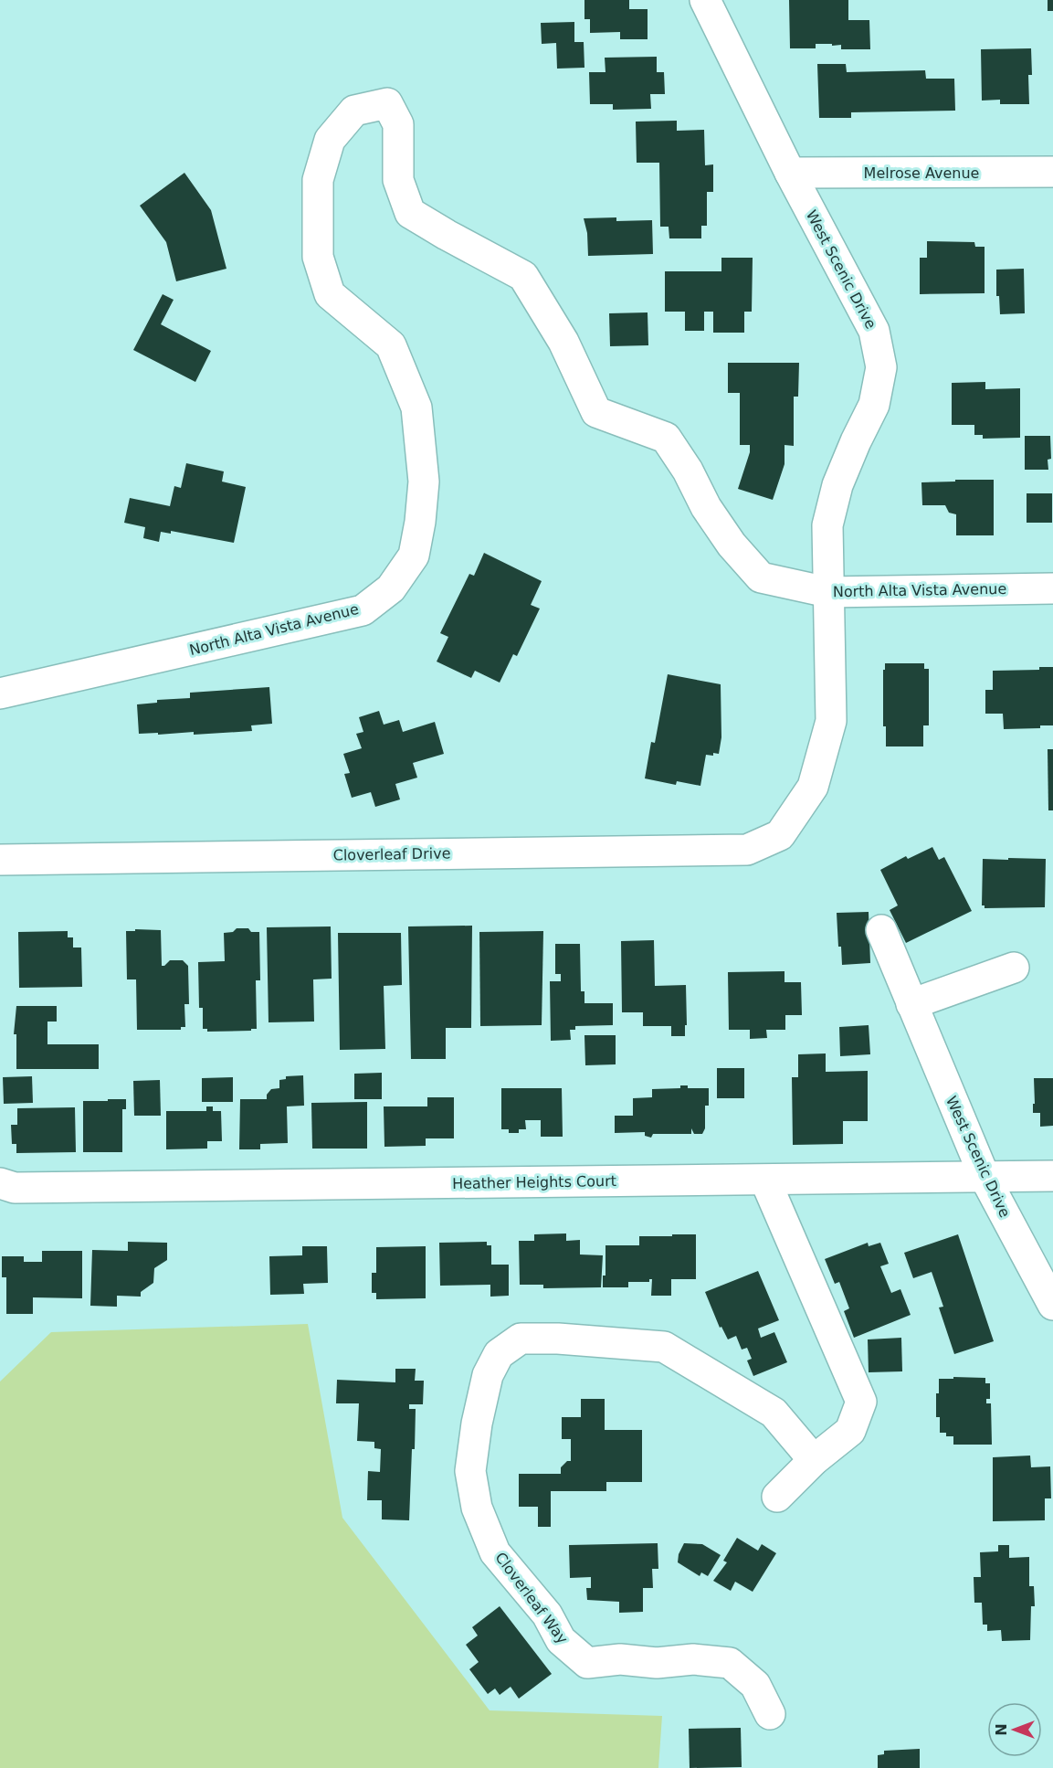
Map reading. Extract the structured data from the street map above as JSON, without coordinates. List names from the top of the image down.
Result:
{
  "streets": {
    "street": [
      "Melrose Avenue",
      "West Scenic Drive",
      "North Alta Vista Avenue",
      "Cloverleaf Drive",
      "Heather Heights Court",
      "Cloverleaf Way"
    ]
  },
  "crossings": [
    ["Melrose Avenue", "West Scenic Drive"],
    ["West Scenic Drive", "North Alta Vista Avenue"],
    ["West Scenic Drive", "Cloverleaf Drive"],
    ["West Scenic Drive", "Heather Heights Court"]
  ],
  "north": "left"
}
